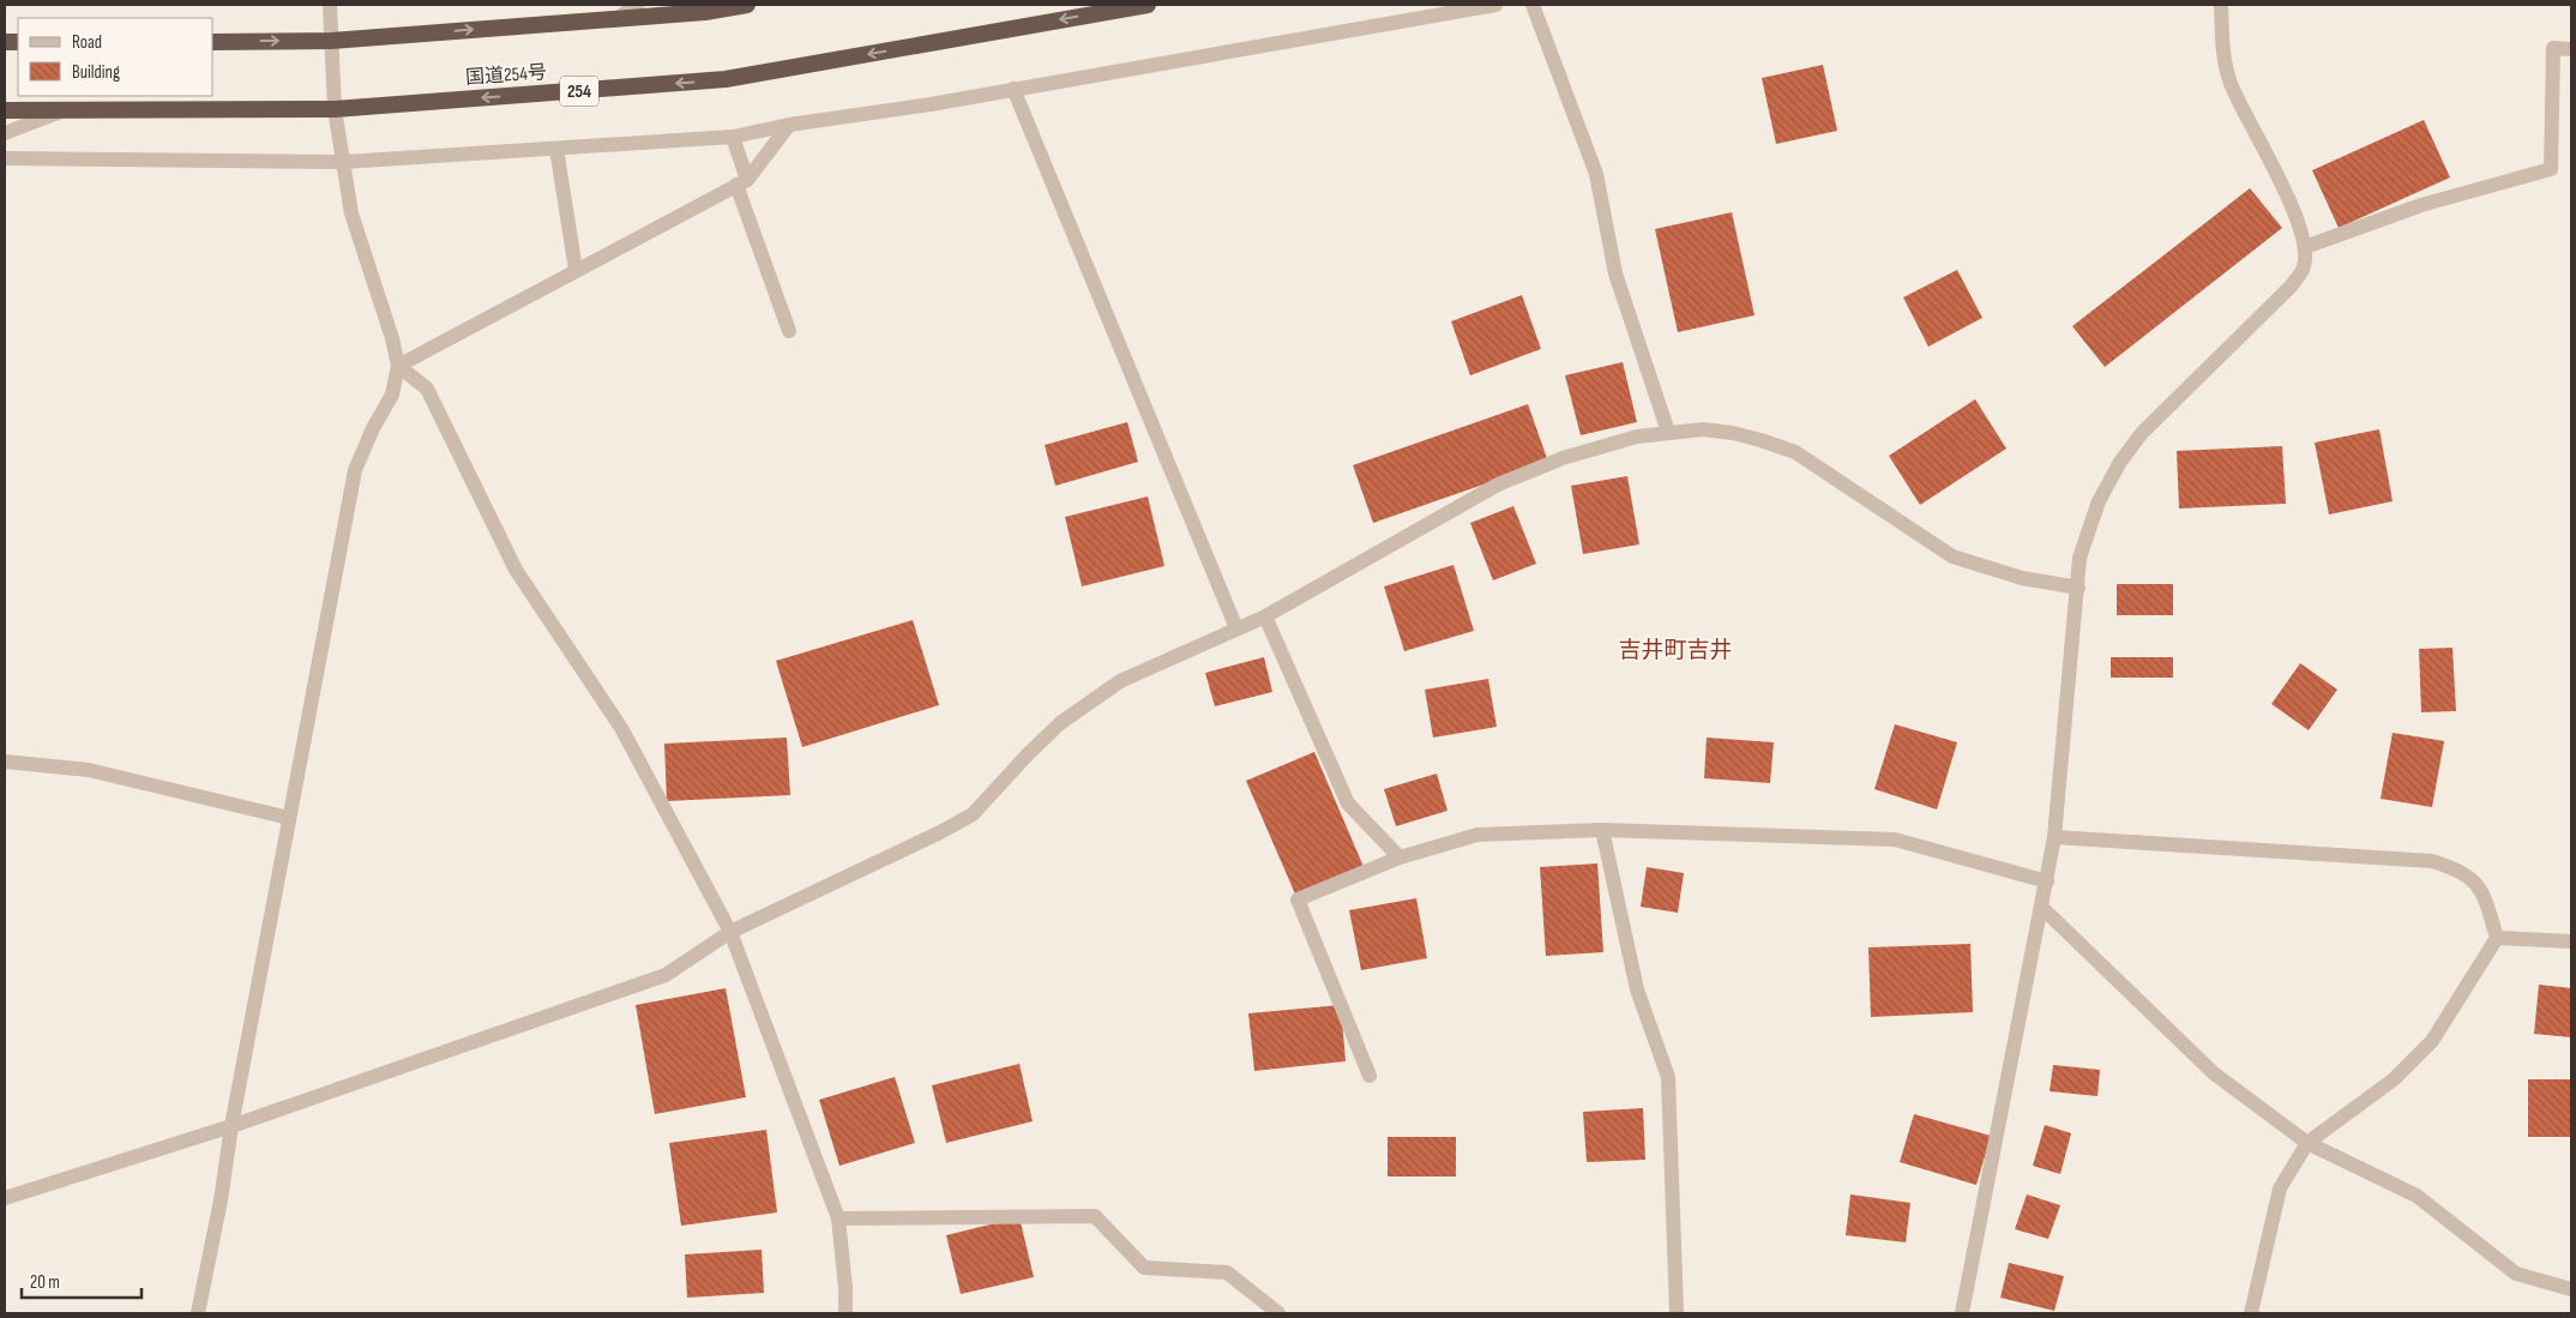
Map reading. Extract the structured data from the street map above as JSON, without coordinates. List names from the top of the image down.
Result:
{
  "streets": {
    "highway": ["国道254号", "254"]
  },
  "districts": ["吉井町吉井"],
  "legend": ["Road", "Building"],
  "scale_bar": "20 m"
}
